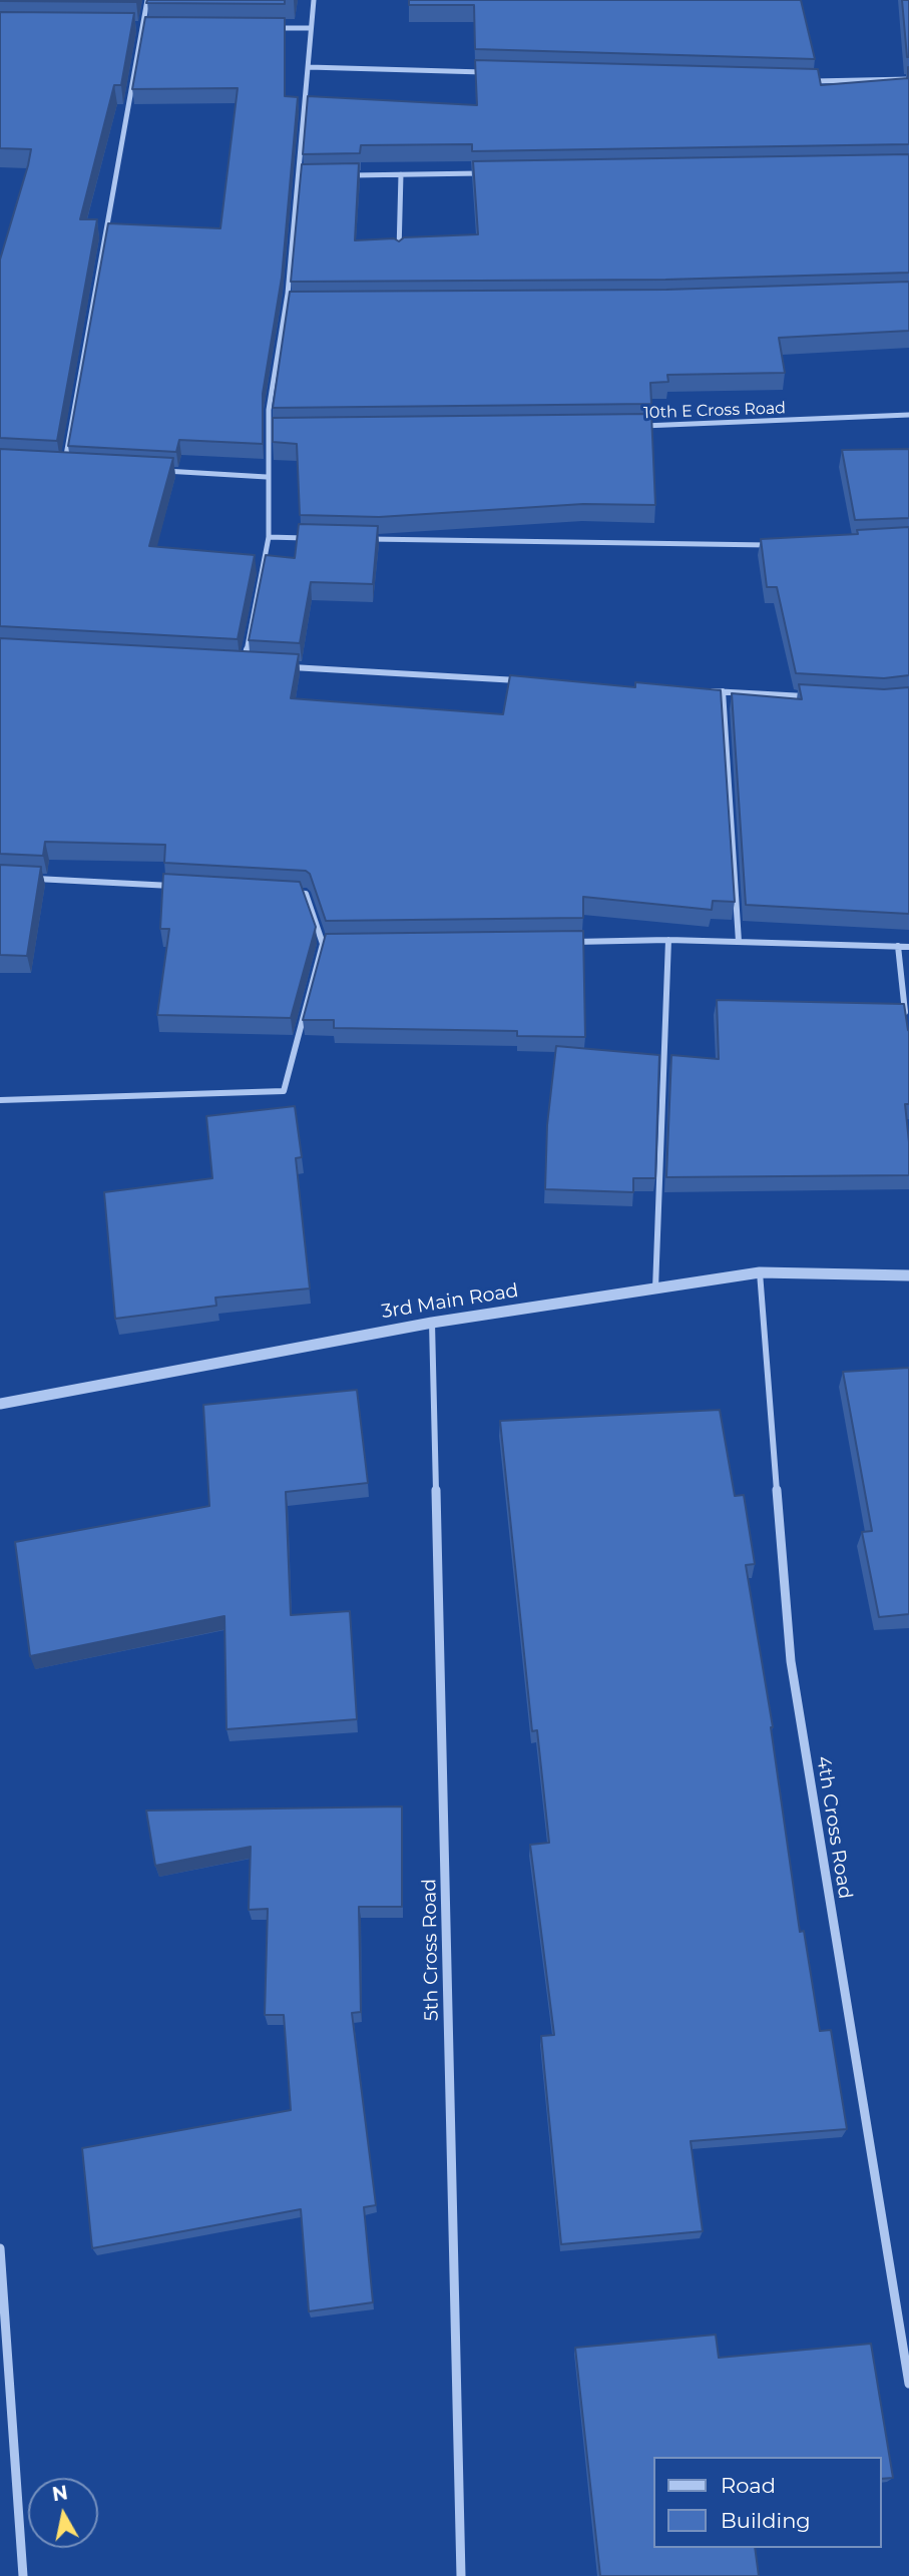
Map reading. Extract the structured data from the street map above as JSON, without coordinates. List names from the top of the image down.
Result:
{
  "streets": {
    "street": [
      "10th E Cross Road",
      "3rd Main Road",
      "4th Cross Road",
      "5th Cross Road"
    ]
  },
  "crossings": [
    ["3rd Main Road", "4th Cross Road"],
    ["3rd Main Road", "5th Cross Road"]
  ],
  "legend": ["Road", "Building"],
  "north": "top"
}
